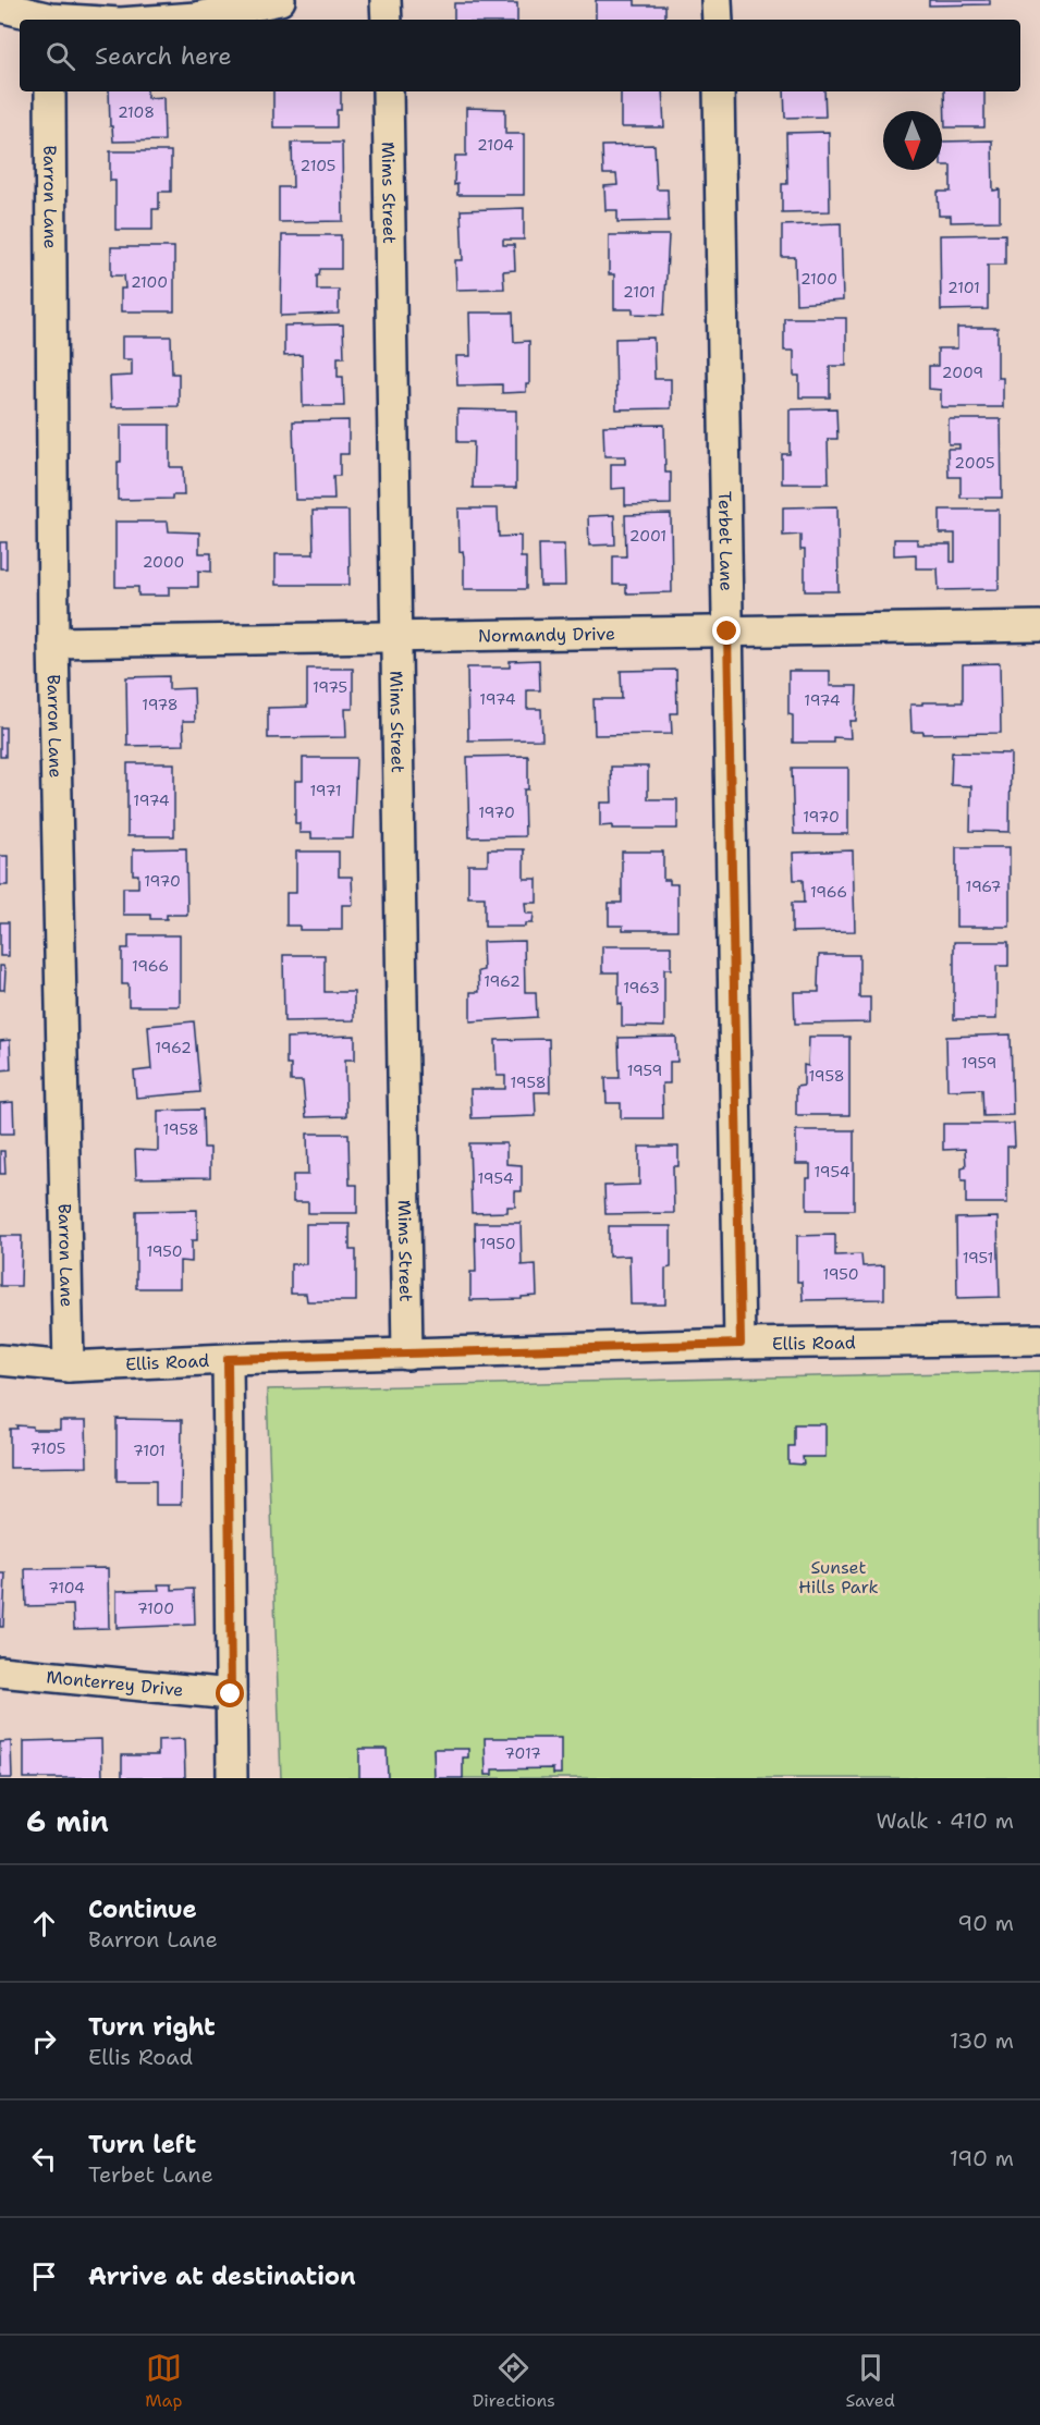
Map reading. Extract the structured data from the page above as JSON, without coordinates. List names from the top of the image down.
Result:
{
  "streets": {
    "street": [
      "Mims Street",
      "Barron Lane",
      "Terbet Lane",
      "Normandy Drive",
      "Ellis Road",
      "Monterrey Drive"
    ]
  },
  "crossings": [
    ["Mims Street", "Normandy Drive"],
    ["Mims Street", "Ellis Road"],
    ["Barron Lane", "Normandy Drive"],
    ["Barron Lane", "Ellis Road"],
    ["Terbet Lane", "Normandy Drive"],
    ["Terbet Lane", "Ellis Road"]
  ],
  "parks": ["Sunset Hills Park"],
  "house_numbers": [
    "2108",
    "2104",
    "2105",
    "2100",
    "2100",
    "2101",
    "2101",
    "2009",
    "2005",
    "2001",
    "2000",
    "1975",
    "1974",
    "1974",
    "1978",
    "1971",
    "1974",
    "1970",
    "1970",
    "1970",
    "1967",
    "1966",
    "1966",
    "1962",
    "1963",
    "1962",
    "1959",
    "1959",
    "1958",
    "1958",
    "1958",
    "1954",
    "1954",
    "1950",
    "1950",
    "1951",
    "1950",
    "7105",
    "7101",
    "7104",
    "7100",
    "7017"
  ],
  "north": "bottom",
  "page": {
    "search": "Search here",
    "heading": ["6 min", "Walk · 410 m"],
    "list": [
      ["Continue", "Barron Lane", "90 m"],
      ["Turn right", "Ellis Road", "130 m"],
      ["Turn left", "Terbet Lane", "190 m"],
      "Arrive at destination"
    ],
    "nav": ["Map", "Directions", "Saved"]
  }
}
